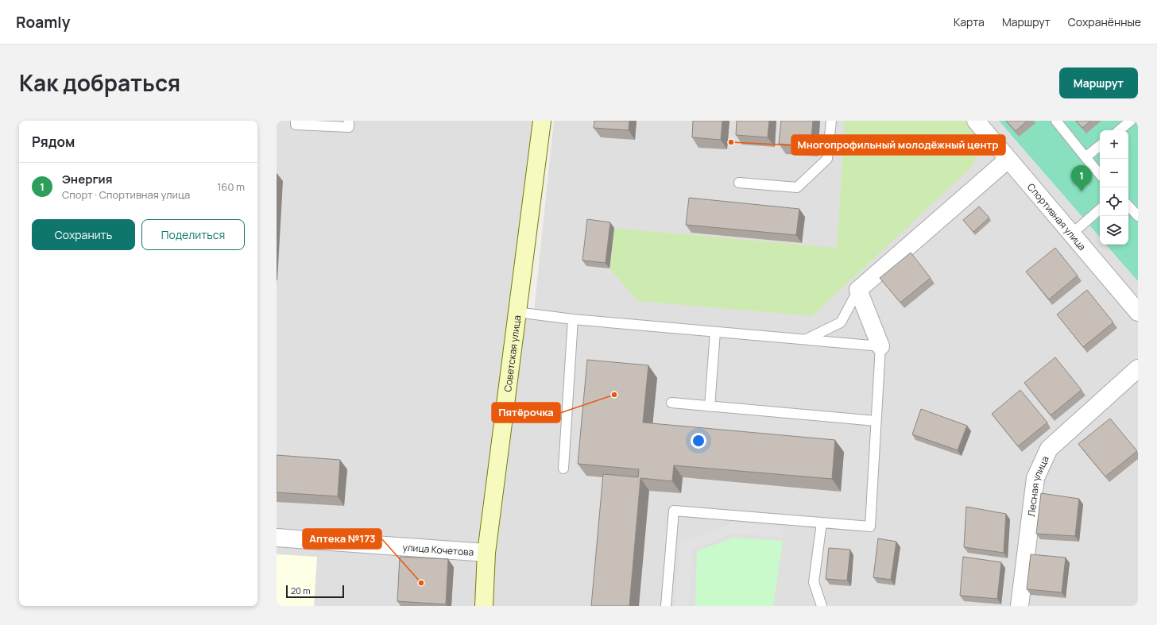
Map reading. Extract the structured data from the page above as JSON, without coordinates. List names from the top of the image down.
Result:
{
  "streets": {
    "main road": ["Советская улица"],
    "street": ["Спортивная улица", "Лесная улица", "улица Кочетова"]
  },
  "crossings": [
    ["Советская улица", "улица Кочетова"]
  ],
  "places": ["Многопрофильный молодёжный центр", "Пятёрочка", "Аптека №173"],
  "scale_bar": "20 m",
  "page": {
    "header": "Roamly",
    "nav": ["Карта", "Маршрут", "Сохранённые"],
    "title": "Как добраться",
    "buttons": [
      "Маршрут",
      ["Сохранить", "Поделиться"]
    ],
    "heading": "Рядом",
    "map_buttons": ["+", "−"],
    "list": [
      {
        "mark": "1",
        "name": "Энергия",
        "note": "Спорт · Спортивная улица",
        "value": "160 m"
      }
    ],
    "pins": "1",
    "scale": "20 m"
  }
}
